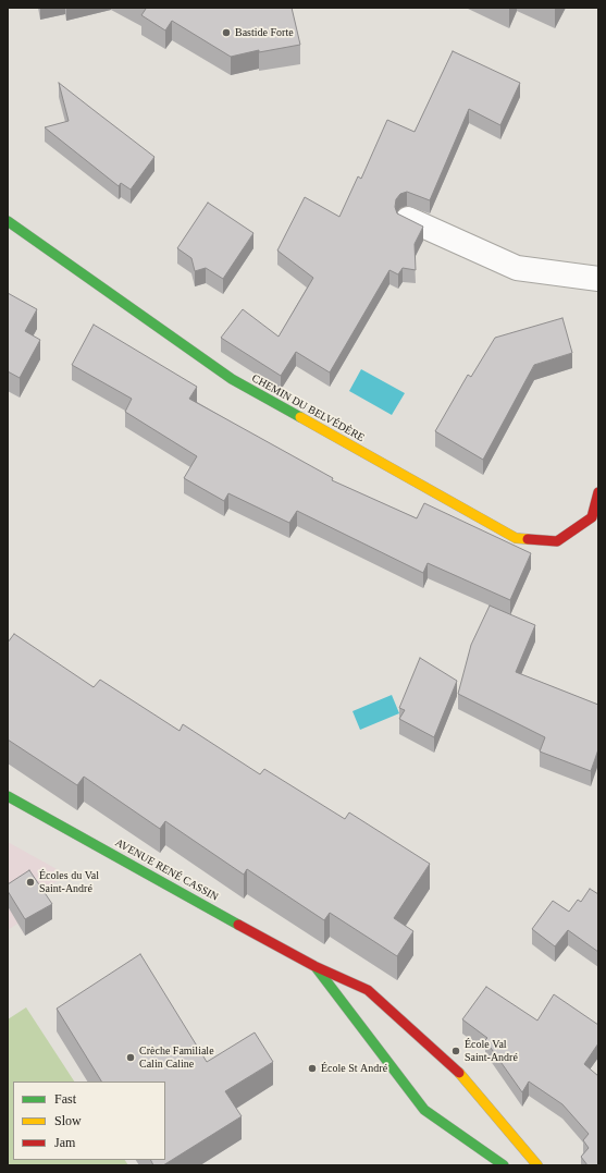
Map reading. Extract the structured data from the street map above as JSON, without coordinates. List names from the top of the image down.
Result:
{
  "streets": {
    "street": ["CHEMIN DU BELVÉDÈRE", "AVENUE RENÉ CASSIN"]
  },
  "places": [
    "Bastide Forte",
    "Écoles du Val Saint-André",
    "École Val Saint-André",
    "Crèche Familiale Calin Caline",
    "École St André"
  ],
  "legend": ["Fast", "Slow", "Jam"]
}
